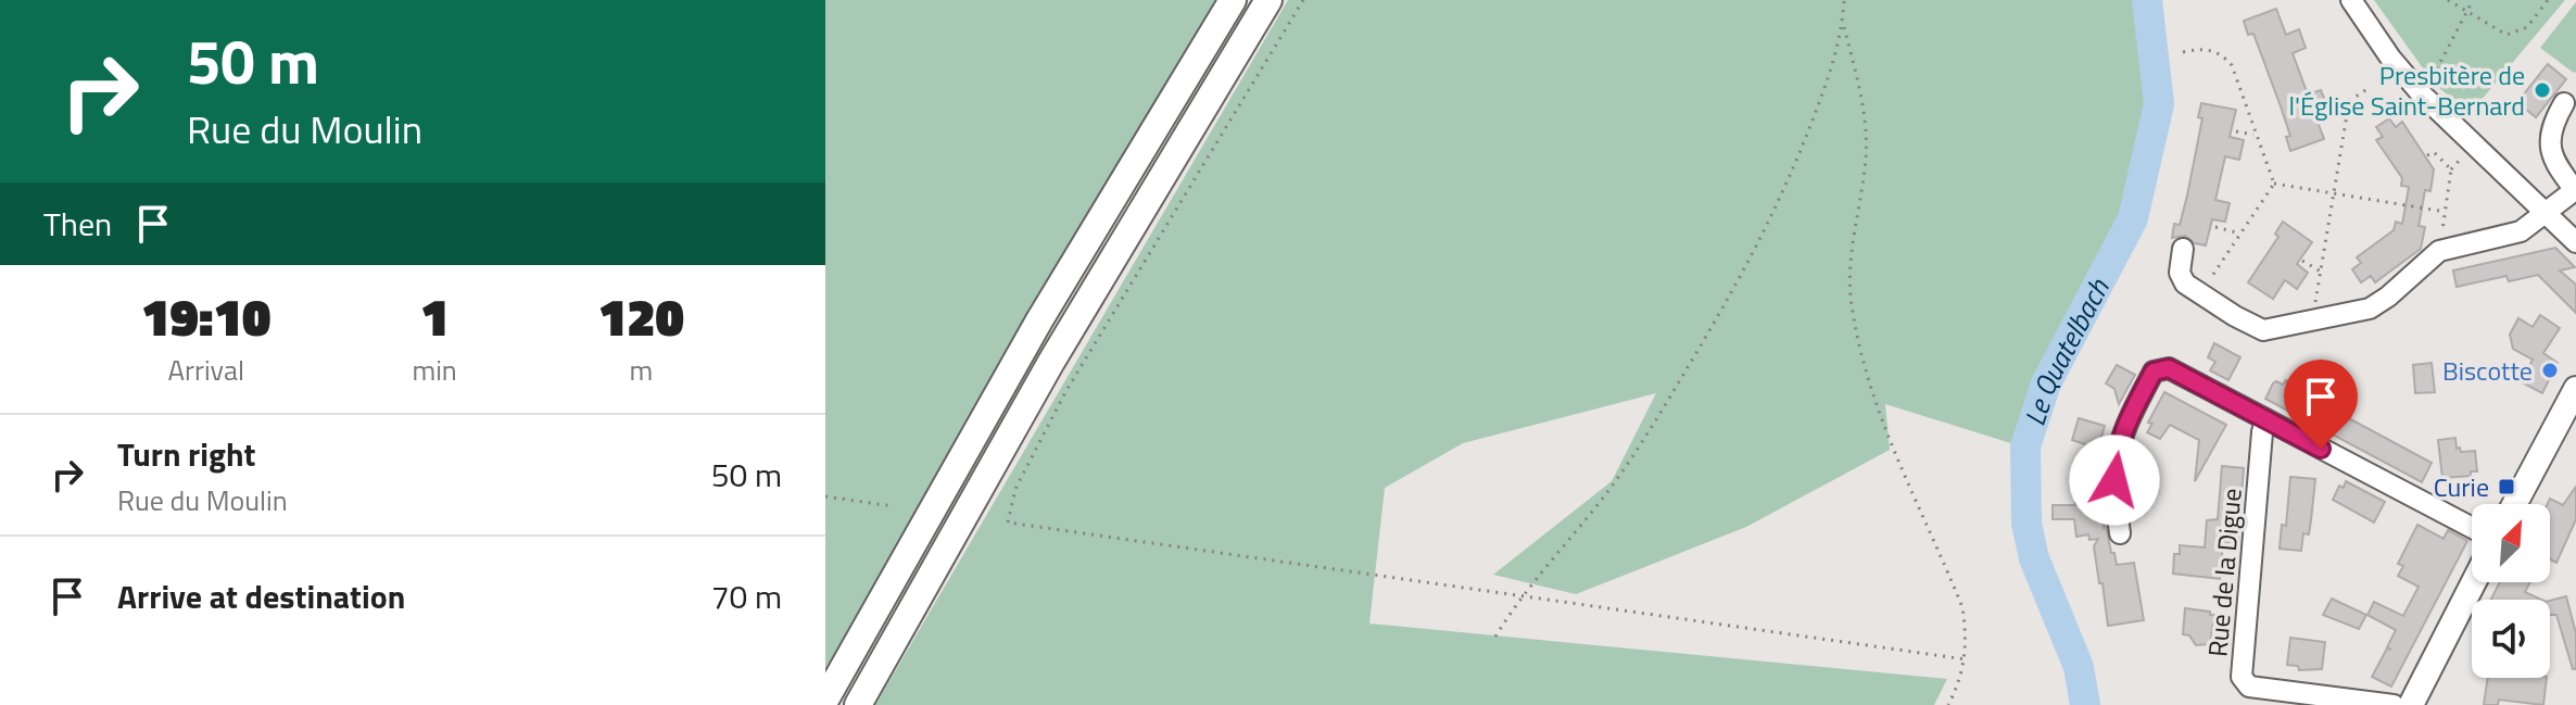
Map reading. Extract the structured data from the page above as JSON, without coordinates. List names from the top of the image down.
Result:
{
  "streets": {
    "street": ["Rue de la Digue"]
  },
  "water": ["Le Quatelbach"],
  "places": {
    "other": ["Presbitère de l'Église Saint-Bernard", "Biscotte"],
    "transit": ["Curie"]
  },
  "north": "top right",
  "page": {
    "turn": ["50 m", "Rue du Moulin"],
    "then": "Then",
    "eta": [
      "19:10",
      "Arrival",
      "1",
      "min",
      "120",
      "m"
    ],
    "list": [
      {
        "name": "Turn right",
        "note": "Rue du Moulin",
        "value": "50 m"
      },
      {
        "name": "Arrive at destination",
        "value": "70 m"
      }
    ]
  }
}
